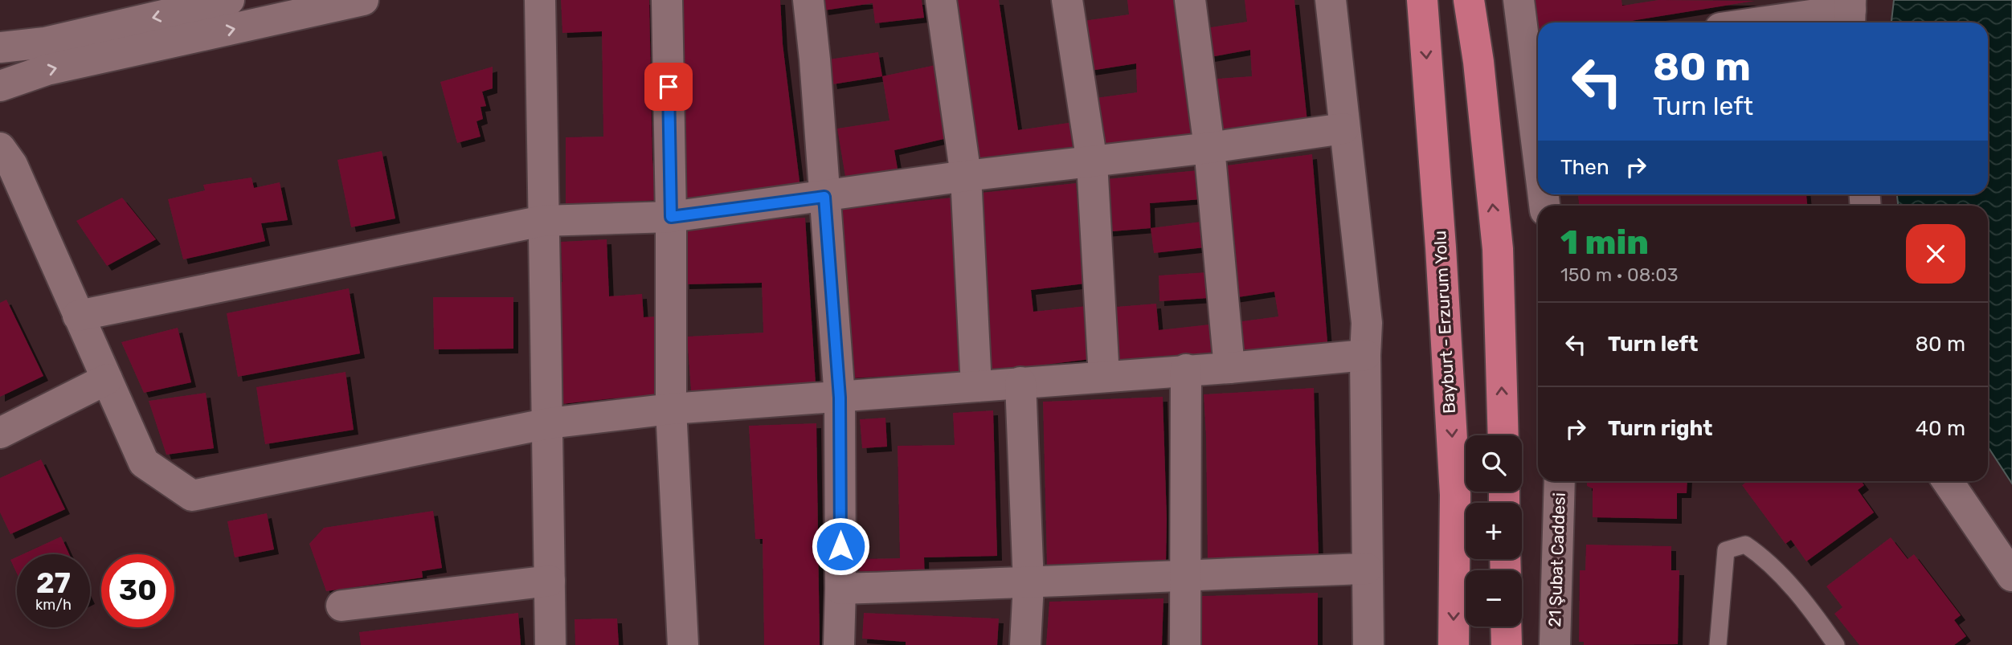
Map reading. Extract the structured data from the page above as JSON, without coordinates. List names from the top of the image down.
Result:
{
  "streets": {
    "highway": ["Bayburt - Erzurum Yolu"],
    "street": ["21 Şubat Caddesi"]
  },
  "page": {
    "turn": ["80 m", "Turn left"],
    "then": "Then",
    "heading": ["1 min", "150 m · 08:03"],
    "list": [
      {
        "name": "Turn left",
        "value": "80 m"
      },
      {
        "name": "Turn right",
        "value": "40 m"
      }
    ],
    "map_buttons": ["+", "−"],
    "speed": "27 km/h",
    "limit": "30"
  }
}
